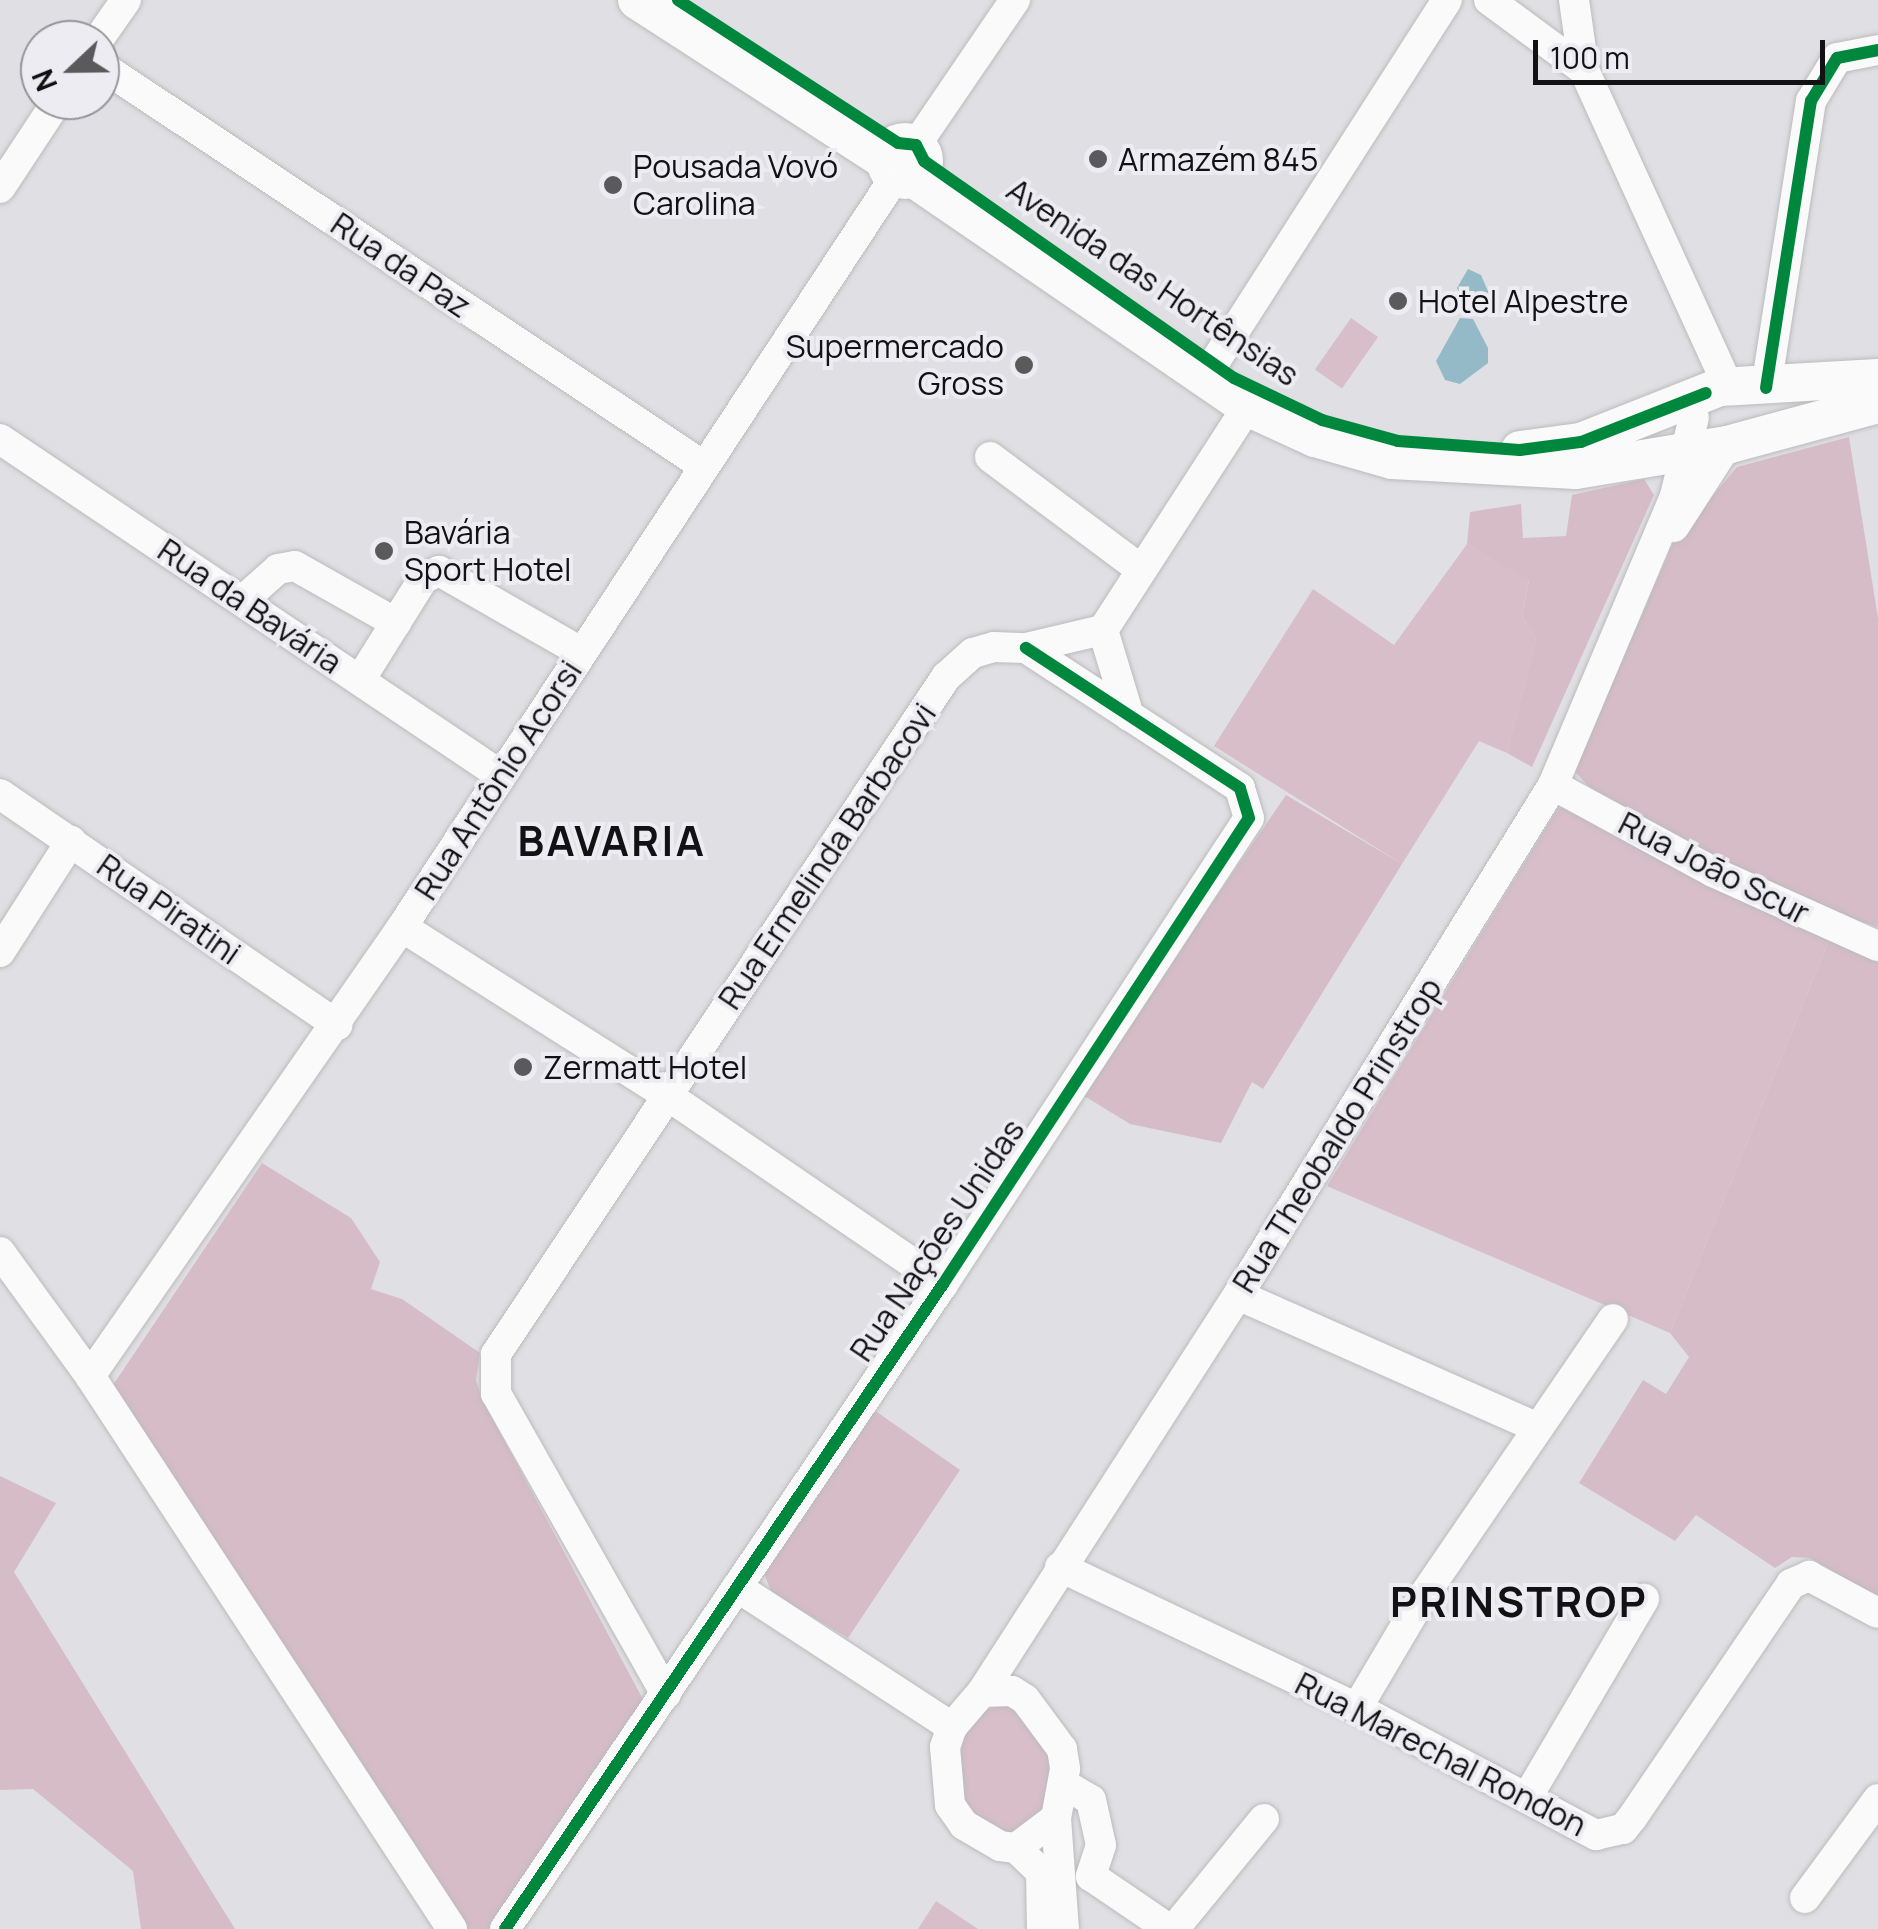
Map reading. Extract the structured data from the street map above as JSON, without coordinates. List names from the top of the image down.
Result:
{
  "streets": {
    "main road": ["Avenida das Hortênsias"],
    "street": [
      "Rua da Paz",
      "Rua da Bavária",
      "Rua Antônio Acorsi",
      "Rua Ermelinda Barbacovi",
      "Rua João Scur",
      "Rua Piratini",
      "Rua Theobaldo Prinstrop",
      "Rua Nações Unidas",
      "Rua Marechal Rondon"
    ]
  },
  "crossings": [
    ["Rua da Paz", "Rua Antônio Acorsi"],
    ["Avenida das Hortênsias", "Rua Antônio Acorsi"],
    ["Avenida das Hortênsias", "Rua Theobaldo Prinstrop"],
    ["Rua da Bavária", "Rua Antônio Acorsi"],
    ["Rua Antônio Acorsi", "Rua Piratini"],
    ["Rua Ermelinda Barbacovi", "Rua Nações Unidas"],
    ["Rua João Scur", "Rua Theobaldo Prinstrop"],
    ["Rua Theobaldo Prinstrop", "Rua Marechal Rondon"]
  ],
  "districts": ["BAVARIA", "PRINSTROP"],
  "places": [
    "Armazém 845",
    "Pousada Vovó Carolina",
    "Hotel Alpestre",
    "Supermercado Gross",
    "Bavária Sport Hotel",
    "Zermatt Hotel"
  ],
  "scale_bar": "100 m",
  "north": "left"
}
